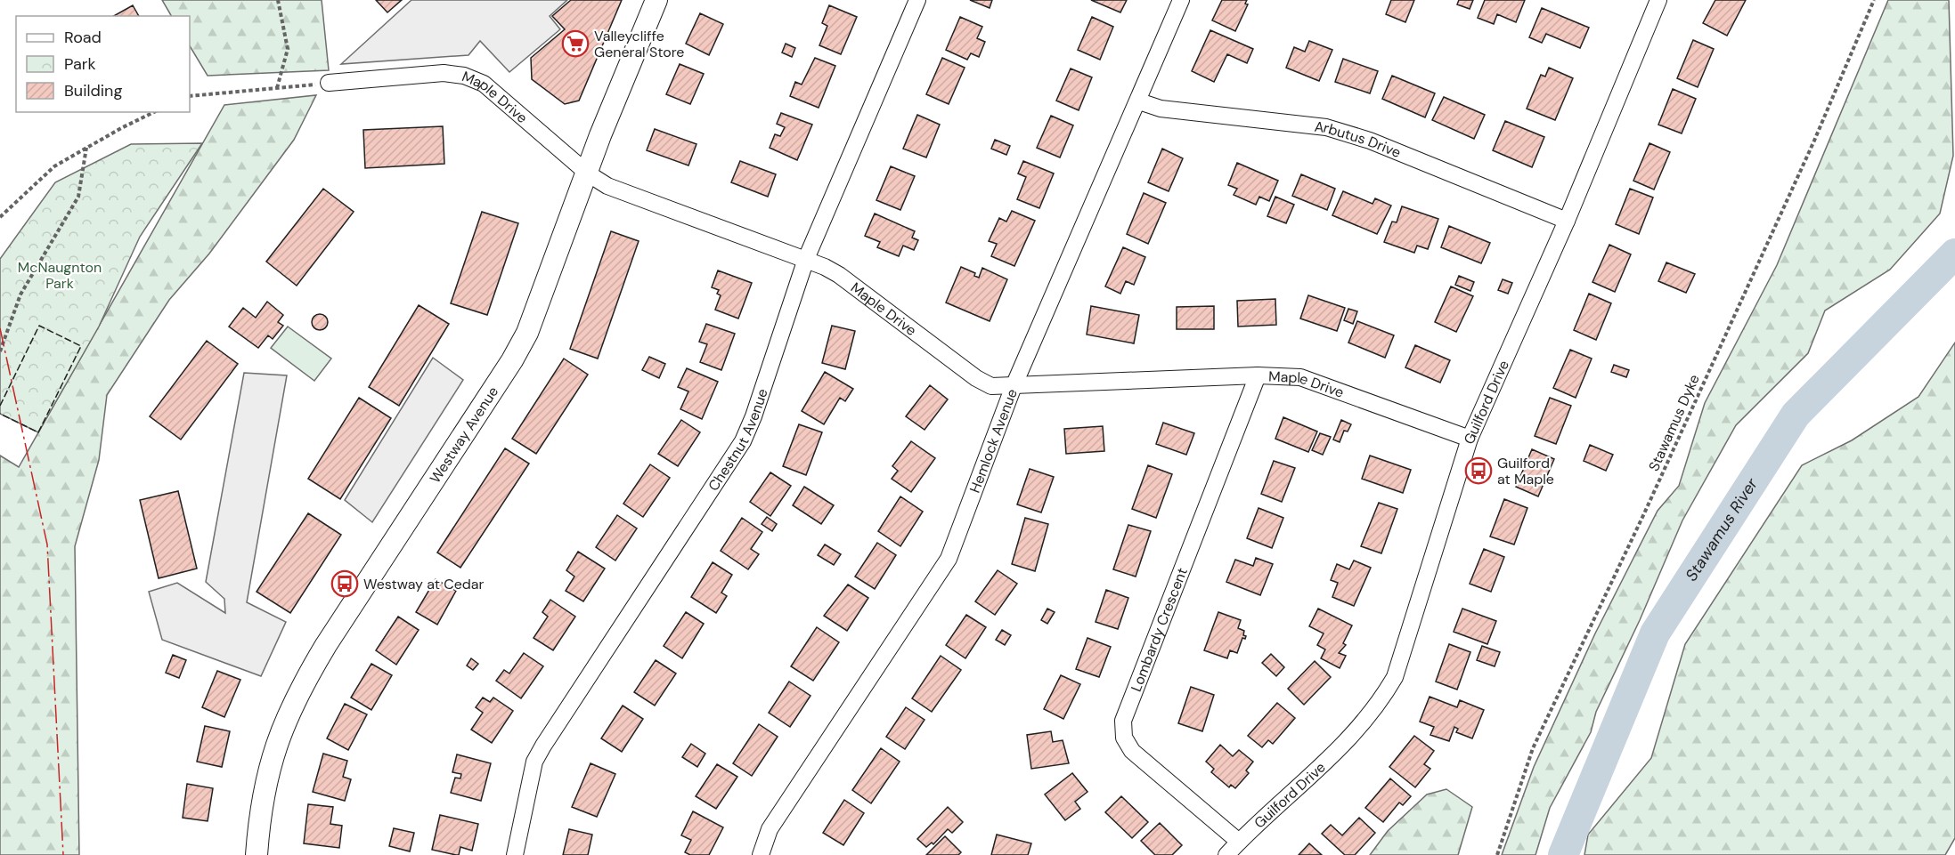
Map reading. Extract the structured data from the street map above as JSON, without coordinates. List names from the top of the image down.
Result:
{
  "streets": {
    "street": [
      "Maple Drive",
      "Arbutus Drive",
      "Guilford Drive",
      "Westway Avenue",
      "Chestnut Avenue",
      "Hemlock Avenue",
      "Lombardy Crescent"
    ],
    "path": ["Stawamus Dyke"]
  },
  "crossings": [
    ["Maple Drive", "Guilford Drive"],
    ["Maple Drive", "Westway Avenue"],
    ["Maple Drive", "Chestnut Avenue"],
    ["Maple Drive", "Hemlock Avenue"],
    ["Maple Drive", "Lombardy Crescent"],
    ["Arbutus Drive", "Guilford Drive"],
    ["Arbutus Drive", "Hemlock Avenue"],
    ["Guilford Drive", "Lombardy Crescent"]
  ],
  "water": ["Stawamus River"],
  "parks": ["McNaugnton Park"],
  "places": {
    "supermarket": ["Valleycliffe General Store"],
    "bus stop": ["Guilford at Maple", "Westway at Cedar"]
  },
  "legend": ["Road", "Park", "Building"]
}
